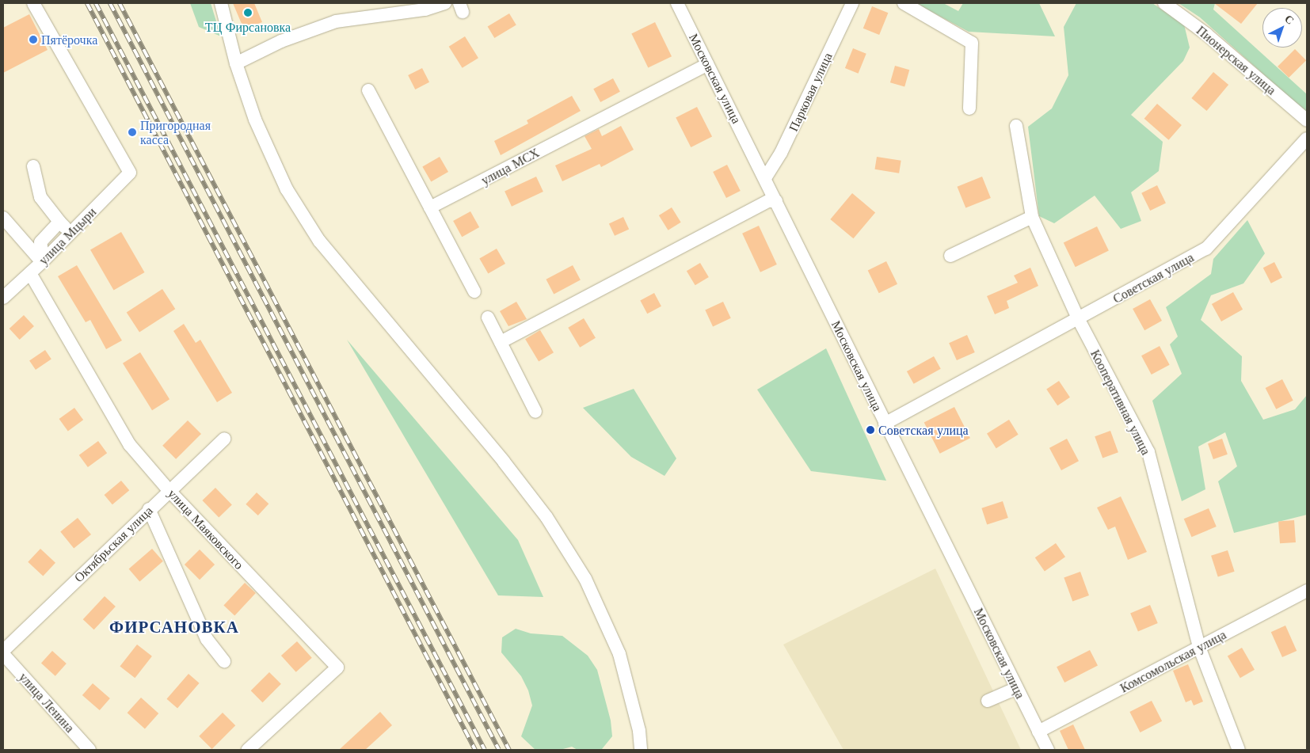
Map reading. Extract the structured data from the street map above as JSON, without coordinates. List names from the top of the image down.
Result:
{
  "streets": {
    "street": [
      "Пионерская улица",
      "Московская улица",
      "Парковая улица",
      "улица МСХ",
      "улица Мцыри",
      "Советская улица",
      "Кооперативная улица",
      "улица Маяковского",
      "Октябрьская улица",
      "Комсомольская улица",
      "улица Ленина"
    ]
  },
  "crossings": [
    ["Московская улица", "Парковая улица"],
    ["Московская улица", "улица МСХ"],
    ["Московская улица", "Советская улица"],
    ["Московская улица", "Комсомольская улица"],
    ["улица Мцыри", "улица Маяковского"],
    ["Советская улица", "Кооперативная улица"],
    ["Кооперативная улица", "Комсомольская улица"],
    ["улица Маяковского", "Октябрьская улица"]
  ],
  "districts": ["ФИРСАНОВКА"],
  "places": [
    "ТЦ Фирсановка",
    "Пятёрочка",
    "Пригородная касса",
    "Советская улица"
  ],
  "north": "top right"
}
